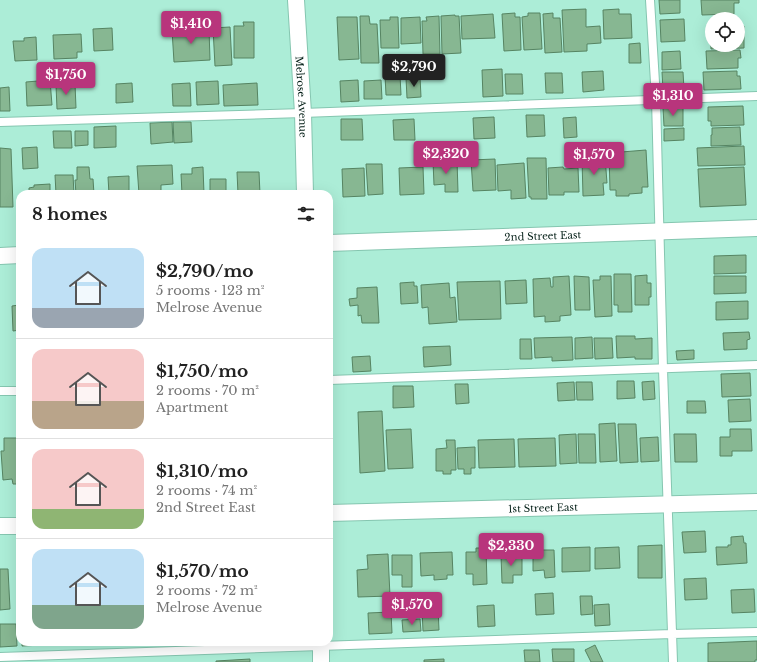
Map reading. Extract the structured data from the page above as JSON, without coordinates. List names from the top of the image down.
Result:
{
  "streets": {
    "street": ["Melrose Avenue", "2nd Street East", "1st Street East"]
  },
  "page": {
    "price": [
      "$1,410",
      "$2,790",
      "$1,750",
      "$1,310",
      "$2,320",
      "$1,570",
      "$2,330",
      "$1,570"
    ],
    "heading": "8 homes",
    "list": [
      {
        "name": "$2,790/mo",
        "note": "5 rooms · 123 m² · Melrose Avenue"
      },
      {
        "name": "$1,750/mo",
        "note": "2 rooms · 70 m² · Apartment"
      },
      {
        "name": "$1,310/mo",
        "note": "2 rooms · 74 m² · 2nd Street East"
      },
      {
        "name": "$1,570/mo",
        "note": "2 rooms · 72 m² · Melrose Avenue"
      }
    ]
  }
}
